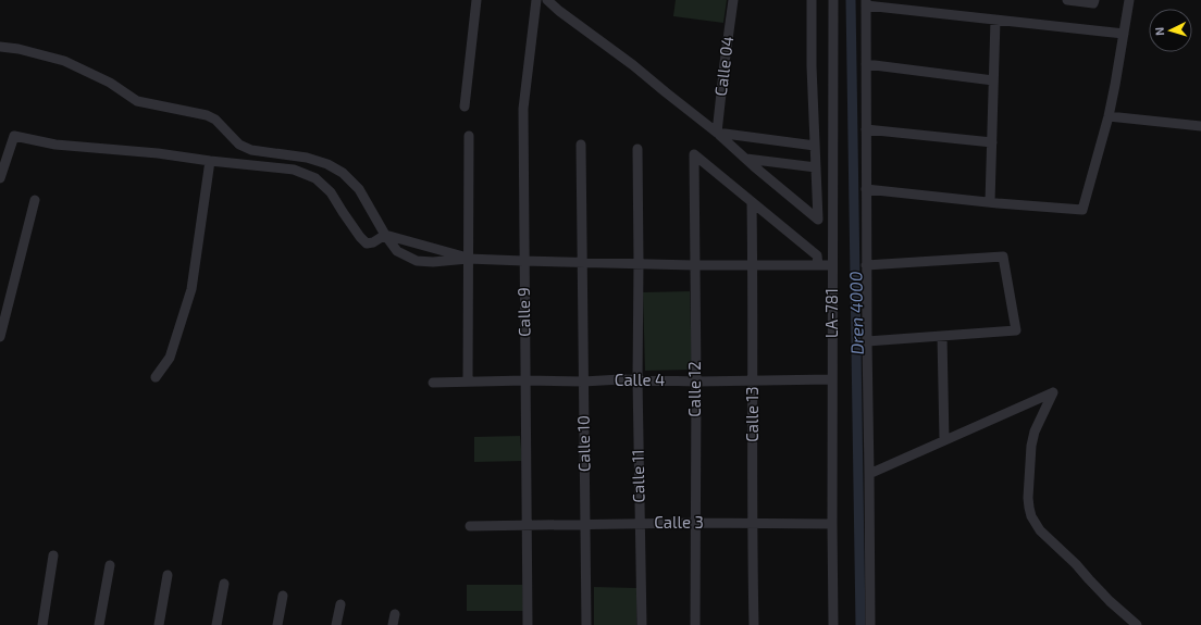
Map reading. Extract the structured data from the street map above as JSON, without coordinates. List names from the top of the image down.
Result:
{
  "streets": {
    "street": [
      "Calle 04",
      "Calle 9",
      "LA-781",
      "Calle 4",
      "Calle 12",
      "Calle 13",
      "Calle 10",
      "Calle 11",
      "Calle 3"
    ]
  },
  "crossings": [
    ["Calle 9", "Calle 4"],
    ["Calle 9", "Calle 3"],
    ["LA-781", "Calle 4"],
    ["LA-781", "Calle 3"],
    ["Calle 4", "Calle 12"],
    ["Calle 4", "Calle 13"],
    ["Calle 4", "Calle 10"],
    ["Calle 4", "Calle 11"],
    ["Calle 12", "Calle 13"],
    ["Calle 12", "Calle 3"],
    ["Calle 13", "Calle 3"],
    ["Calle 10", "Calle 3"],
    ["Calle 11", "Calle 3"]
  ],
  "water": ["Dren 4000"],
  "north": "left"
}
